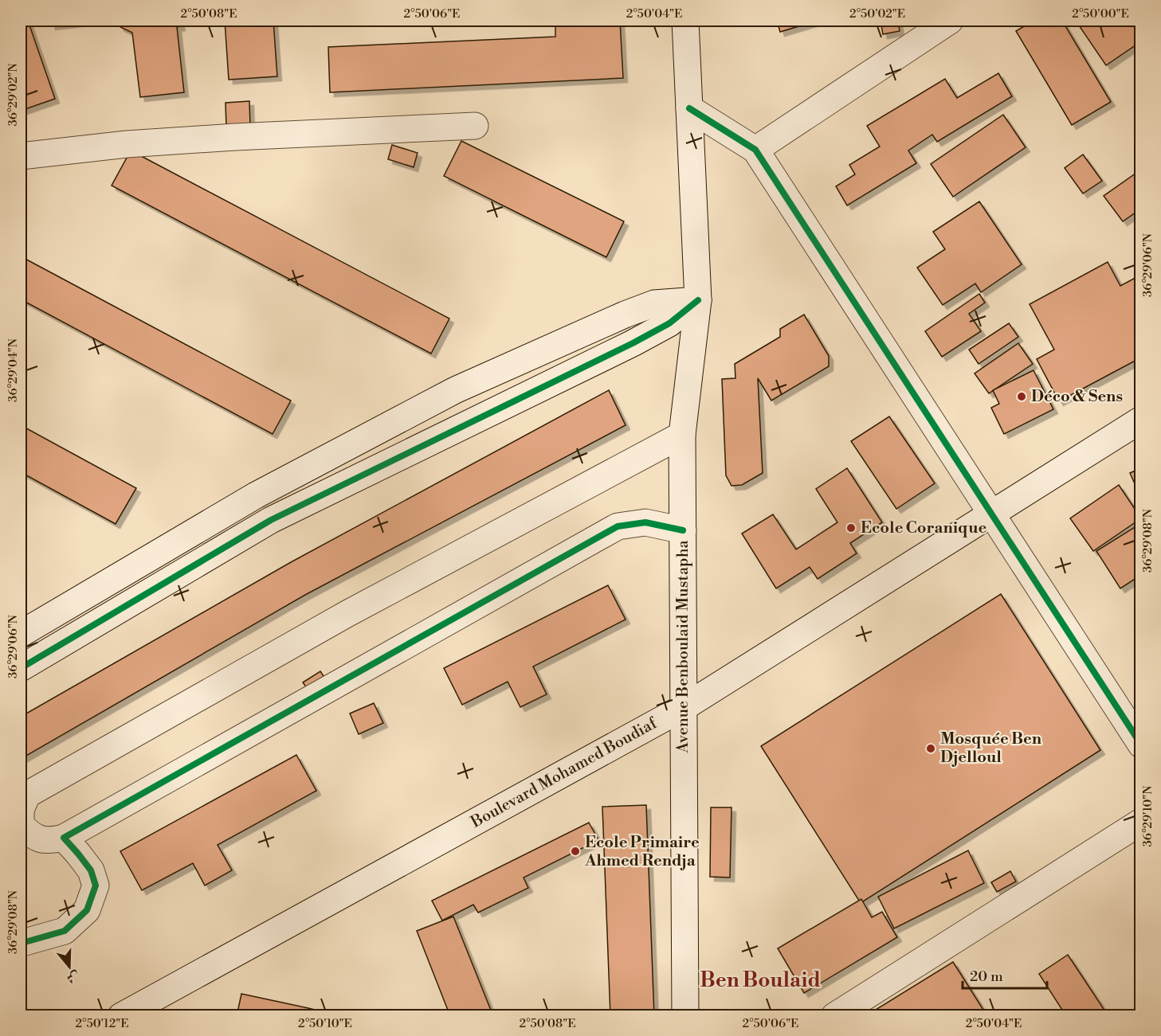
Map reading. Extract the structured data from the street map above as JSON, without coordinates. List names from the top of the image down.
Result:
{
  "streets": {
    "street": ["Avenue Benboulaid Mustapha", "Boulevard Mohamed Boudiaf"]
  },
  "crossings": [
    ["Avenue Benboulaid Mustapha", "Boulevard Mohamed Boudiaf"]
  ],
  "districts": ["Ben Boulaid"],
  "places": [
    "Déco & Sens",
    "Ecole Coranique",
    "Mosquée Ben Djelloul",
    "Ecole Primaire Ahmed Rendja"
  ],
  "scale_bar": "20 m",
  "north": "bottom",
  "coordinates": [
    "2°50'08\"E",
    "2°50'06\"E",
    "2°50'04\"E",
    "2°50'02\"E",
    "2°50'00\"E",
    "36°29'02\"N",
    "36°29'06\"N",
    "36°29'04\"N",
    "36°29'08\"N",
    "36°29'10\"N",
    "2°50'12\"E",
    "2°50'10\"E"
  ]
}
